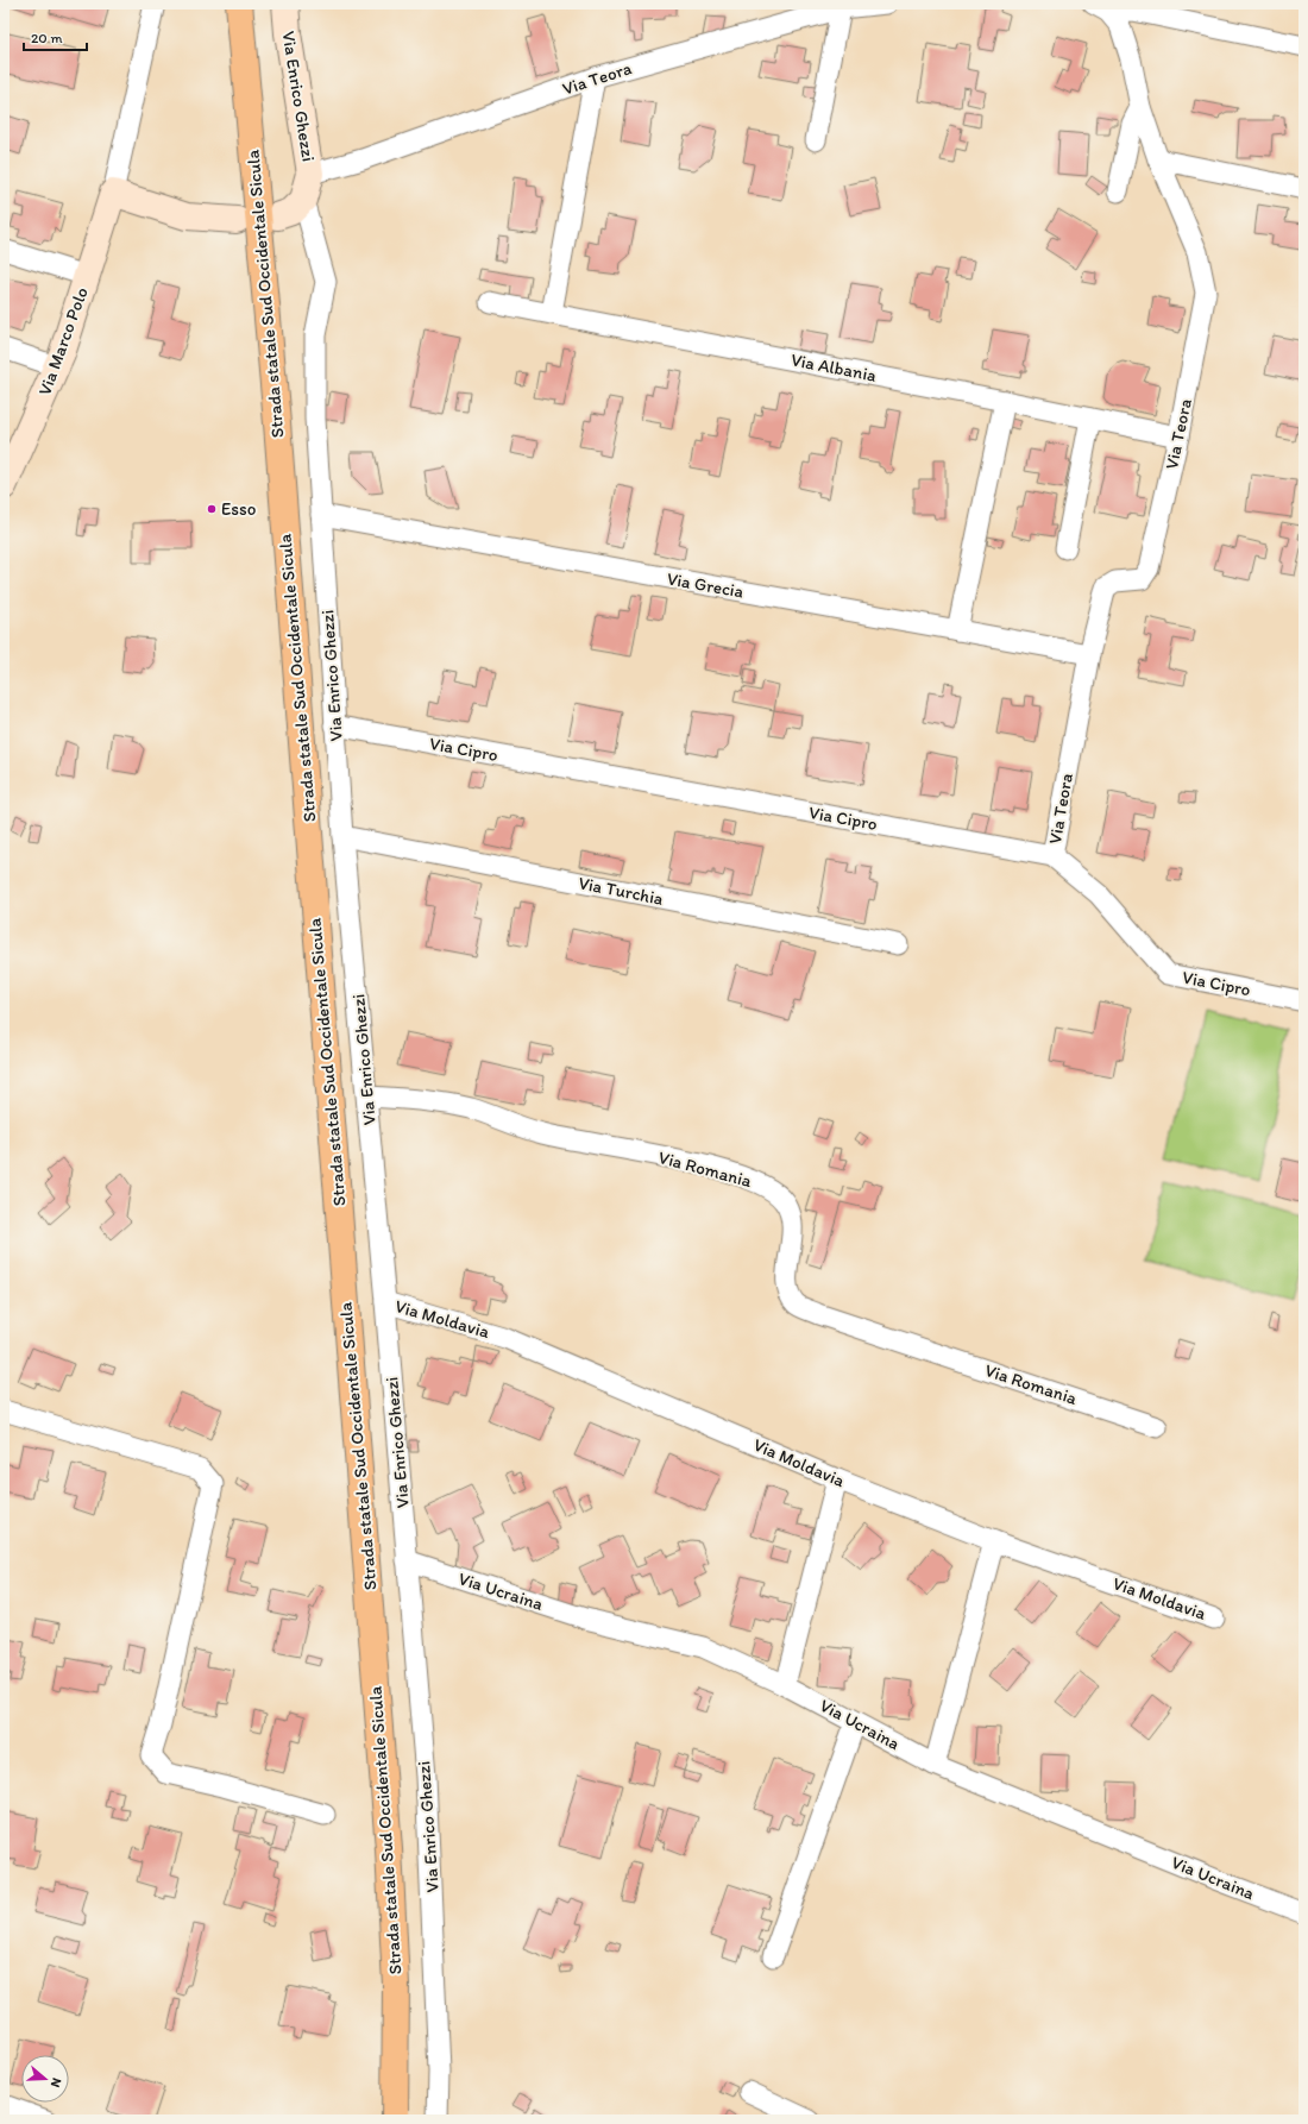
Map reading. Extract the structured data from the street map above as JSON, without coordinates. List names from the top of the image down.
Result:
{
  "streets": {
    "main road": ["Strada statale Sud Occidentale Sicula"],
    "street": [
      "Via Teora",
      "Via Enrico Ghezzi",
      "Via Marco Polo",
      "Via Albania",
      "Via Grecia",
      "Via Cipro",
      "Via Turchia",
      "Via Romania",
      "Via Moldavia",
      "Via Ucraina"
    ]
  },
  "crossings": [
    ["Via Teora", "Via Enrico Ghezzi"],
    ["Via Teora", "Via Albania"],
    ["Via Teora", "Via Grecia"],
    ["Via Teora", "Via Cipro"],
    ["Via Enrico Ghezzi", "Via Grecia"],
    ["Via Enrico Ghezzi", "Via Cipro"],
    ["Via Enrico Ghezzi", "Via Turchia"],
    ["Via Enrico Ghezzi", "Via Romania"],
    ["Via Enrico Ghezzi", "Via Moldavia"],
    ["Via Enrico Ghezzi", "Via Ucraina"]
  ],
  "places": ["Esso"],
  "scale_bar": "20 m",
  "north": "right"
}
